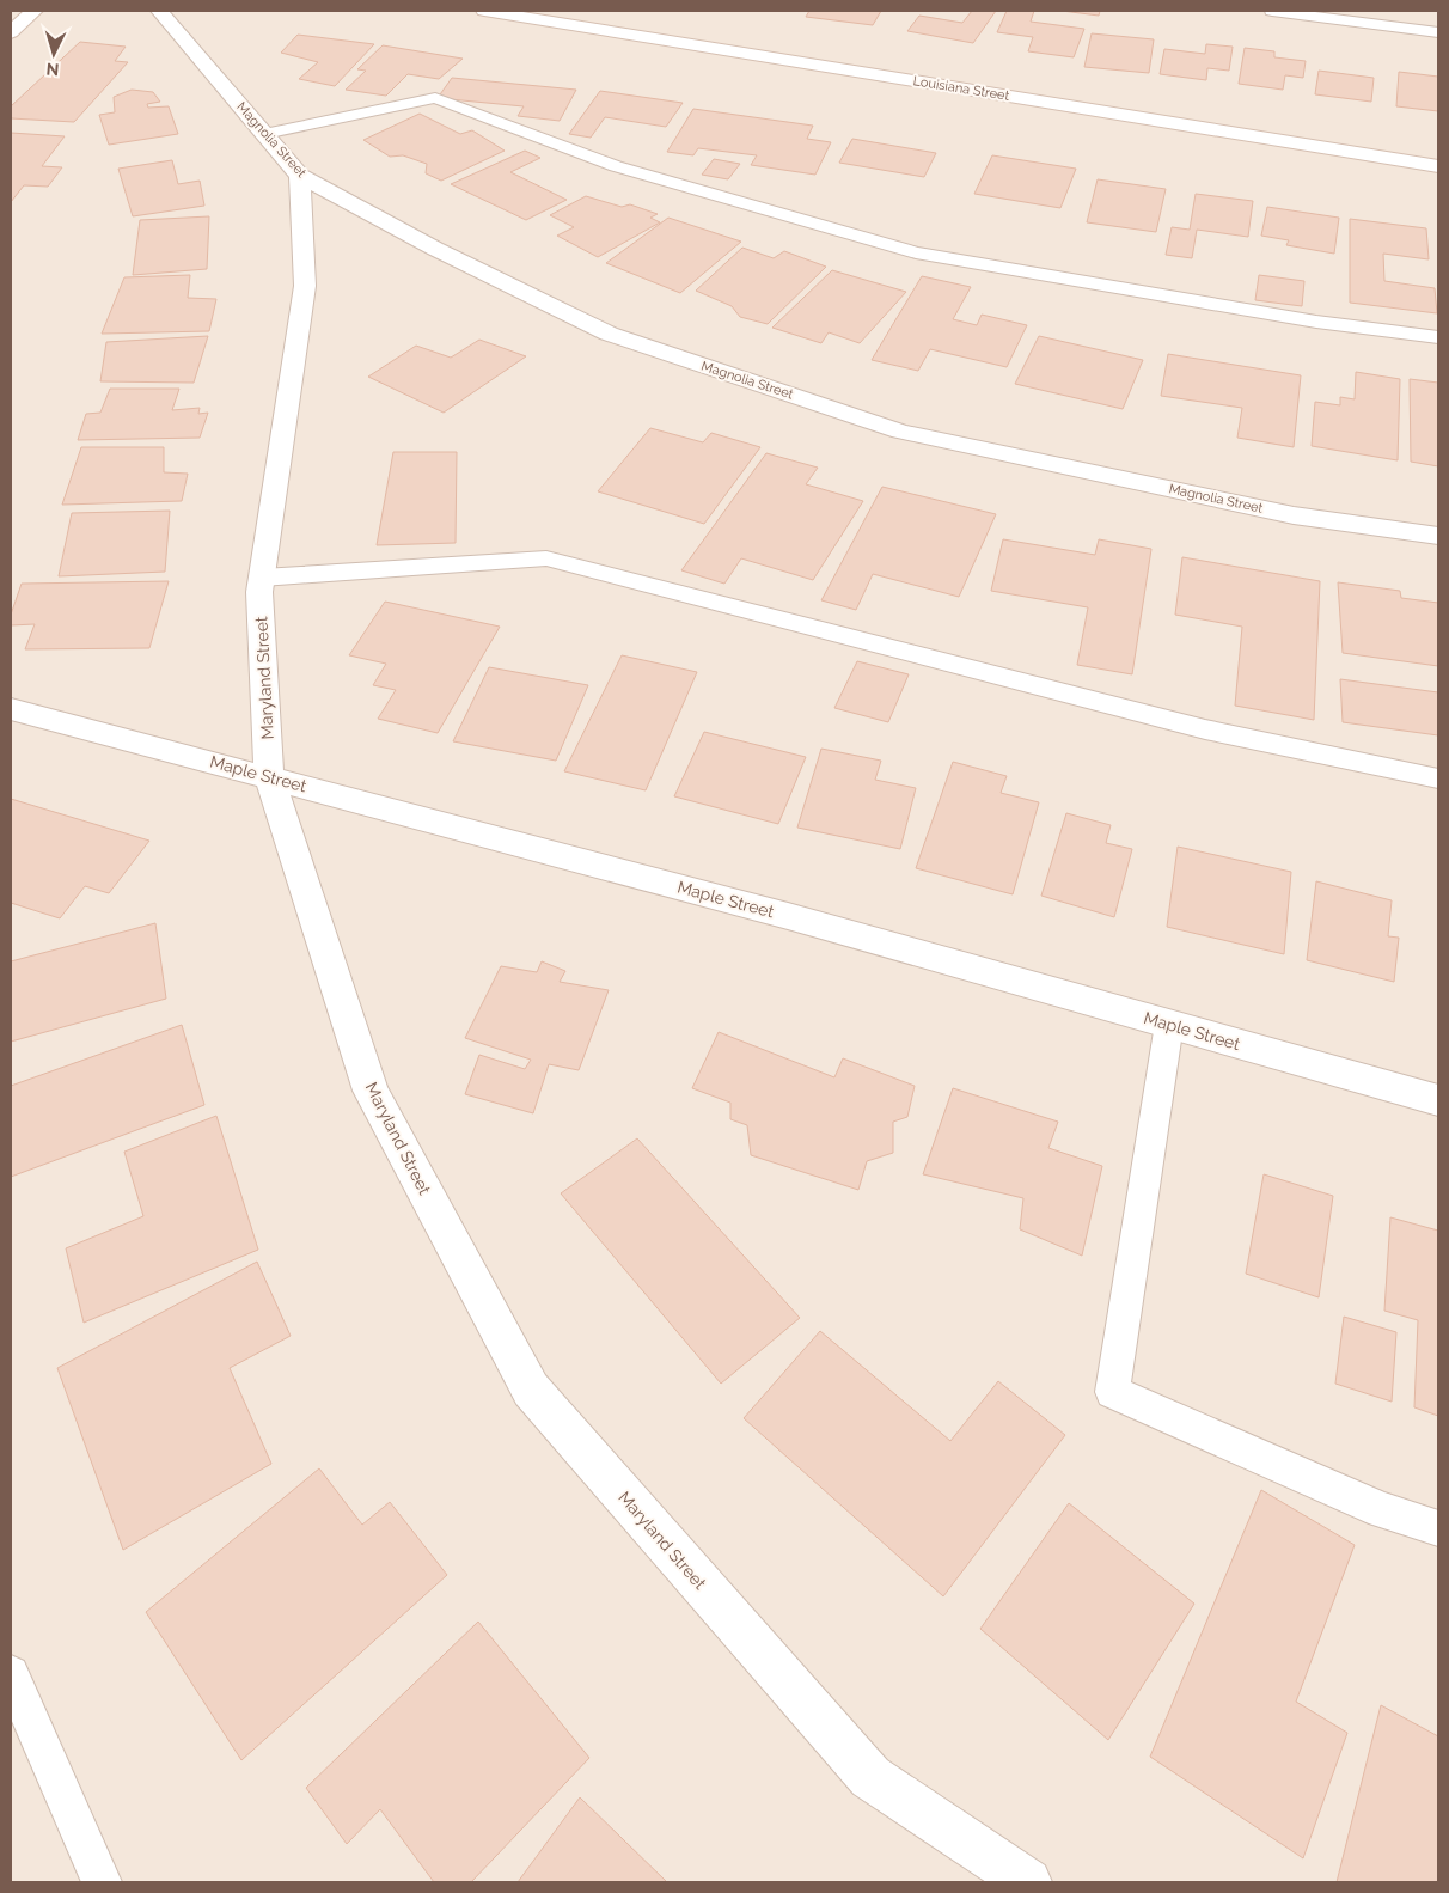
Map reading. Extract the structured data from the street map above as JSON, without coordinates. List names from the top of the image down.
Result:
{
  "streets": {
    "street": [
      "Louisiana Street",
      "Magnolia Street",
      "Maryland Street",
      "Maple Street"
    ]
  },
  "crossings": [
    ["Magnolia Street", "Maryland Street"],
    ["Maryland Street", "Maple Street"]
  ],
  "north": "bottom"
}
